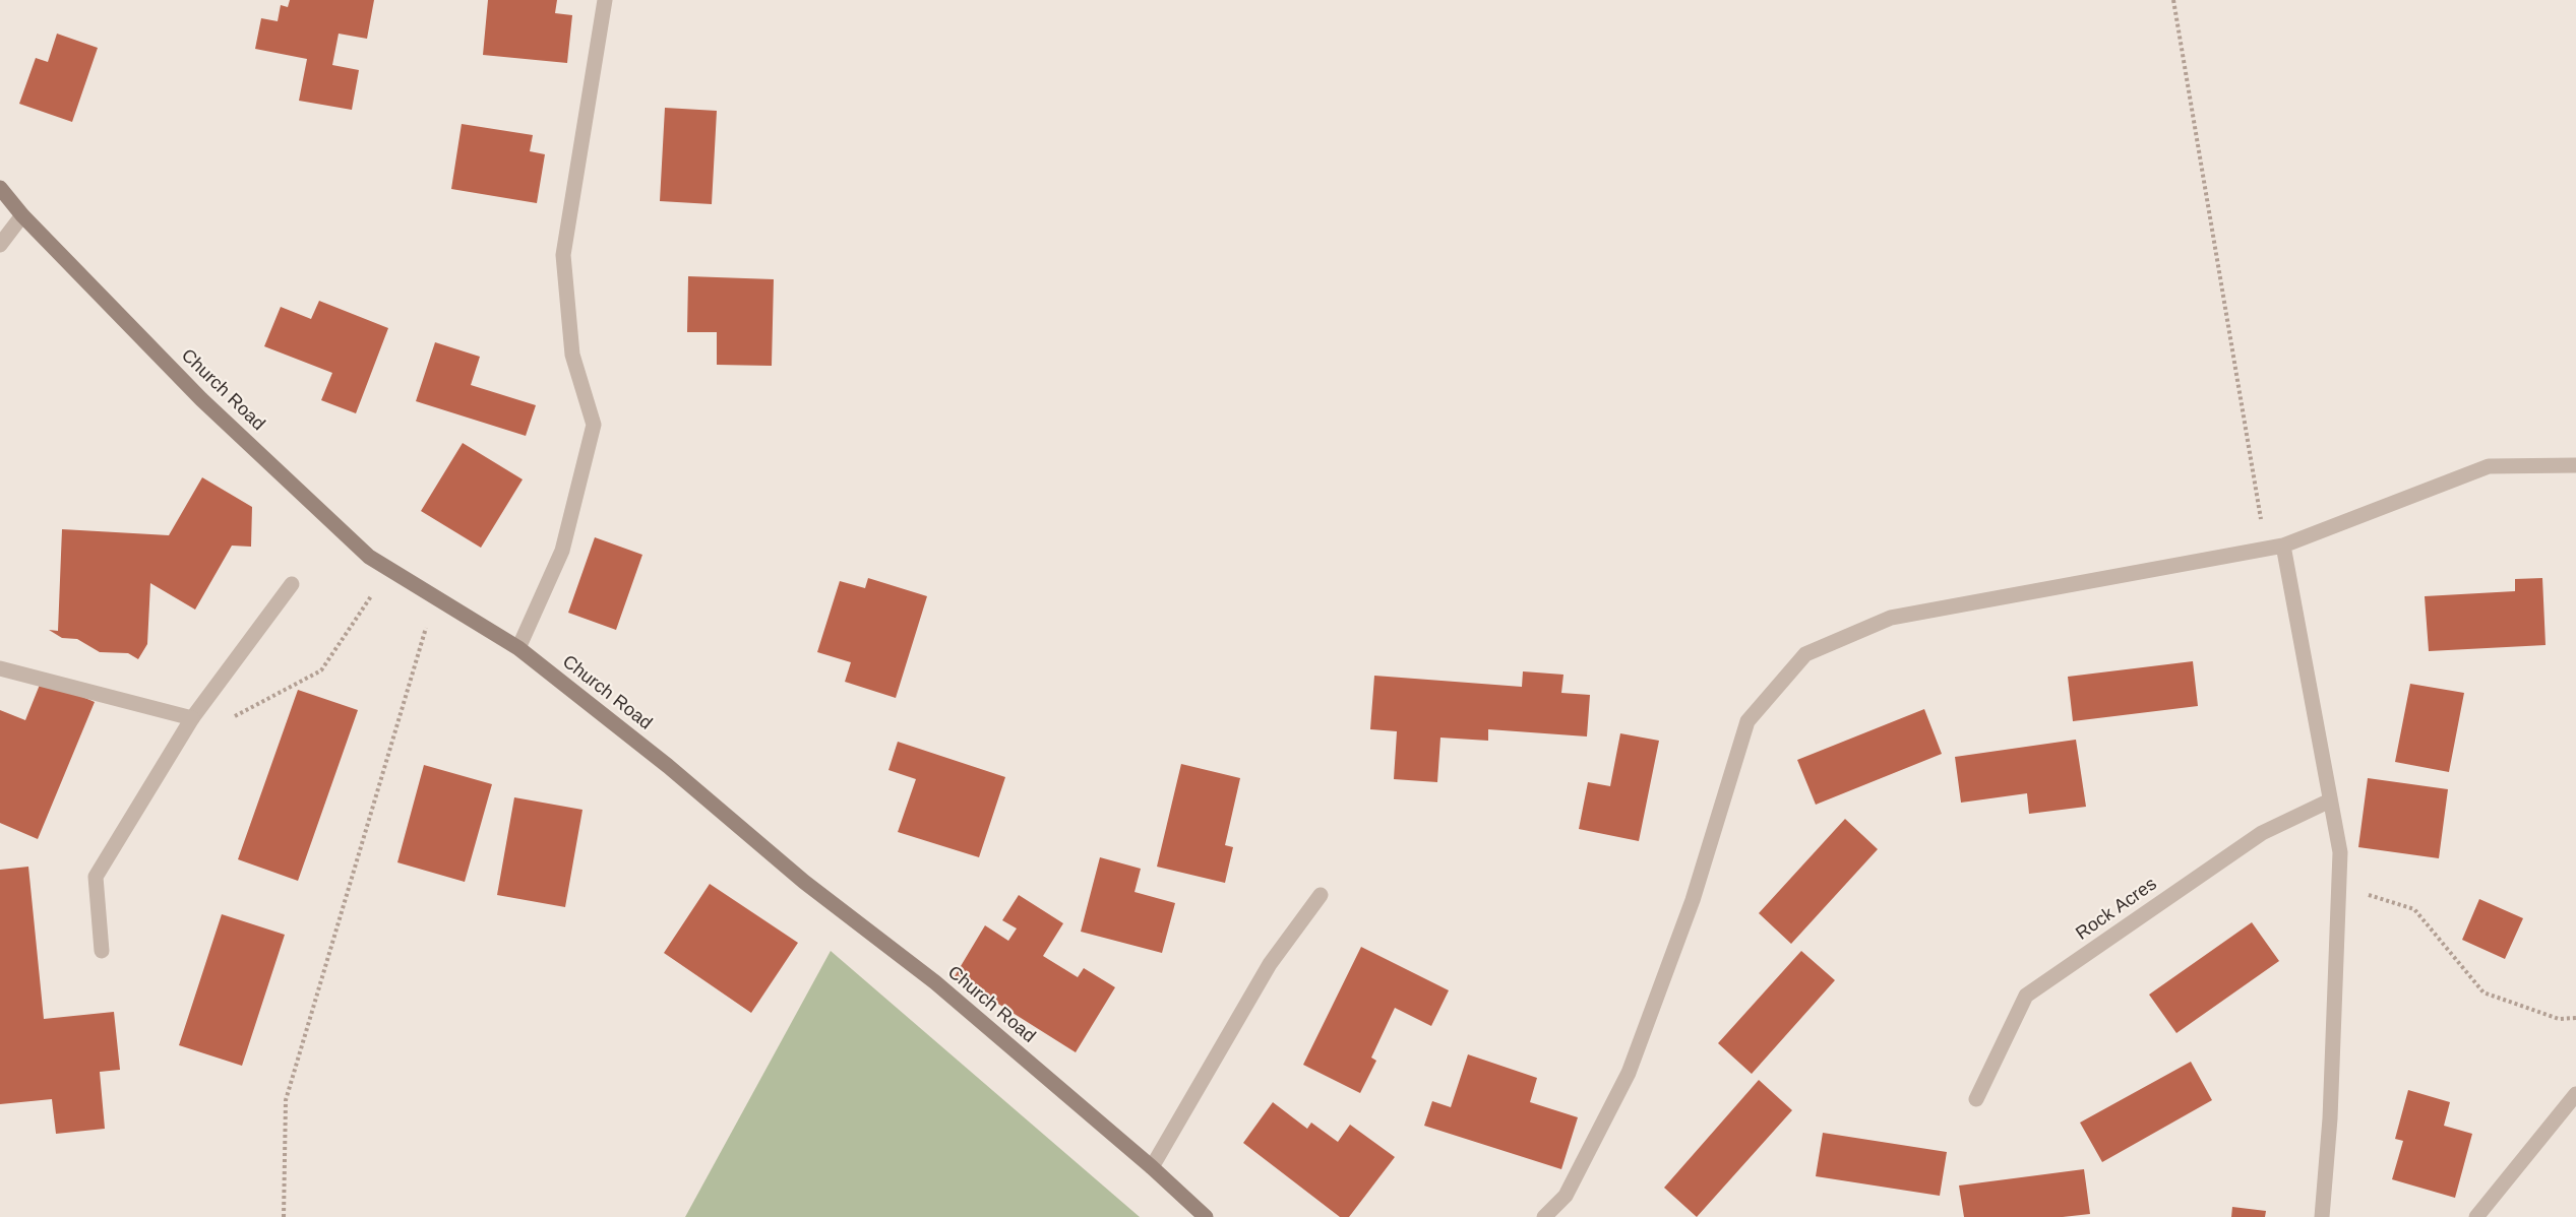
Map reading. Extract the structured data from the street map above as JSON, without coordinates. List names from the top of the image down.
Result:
{
  "streets": {
    "street": ["Church Road", "Rock Acres"]
  }
}
